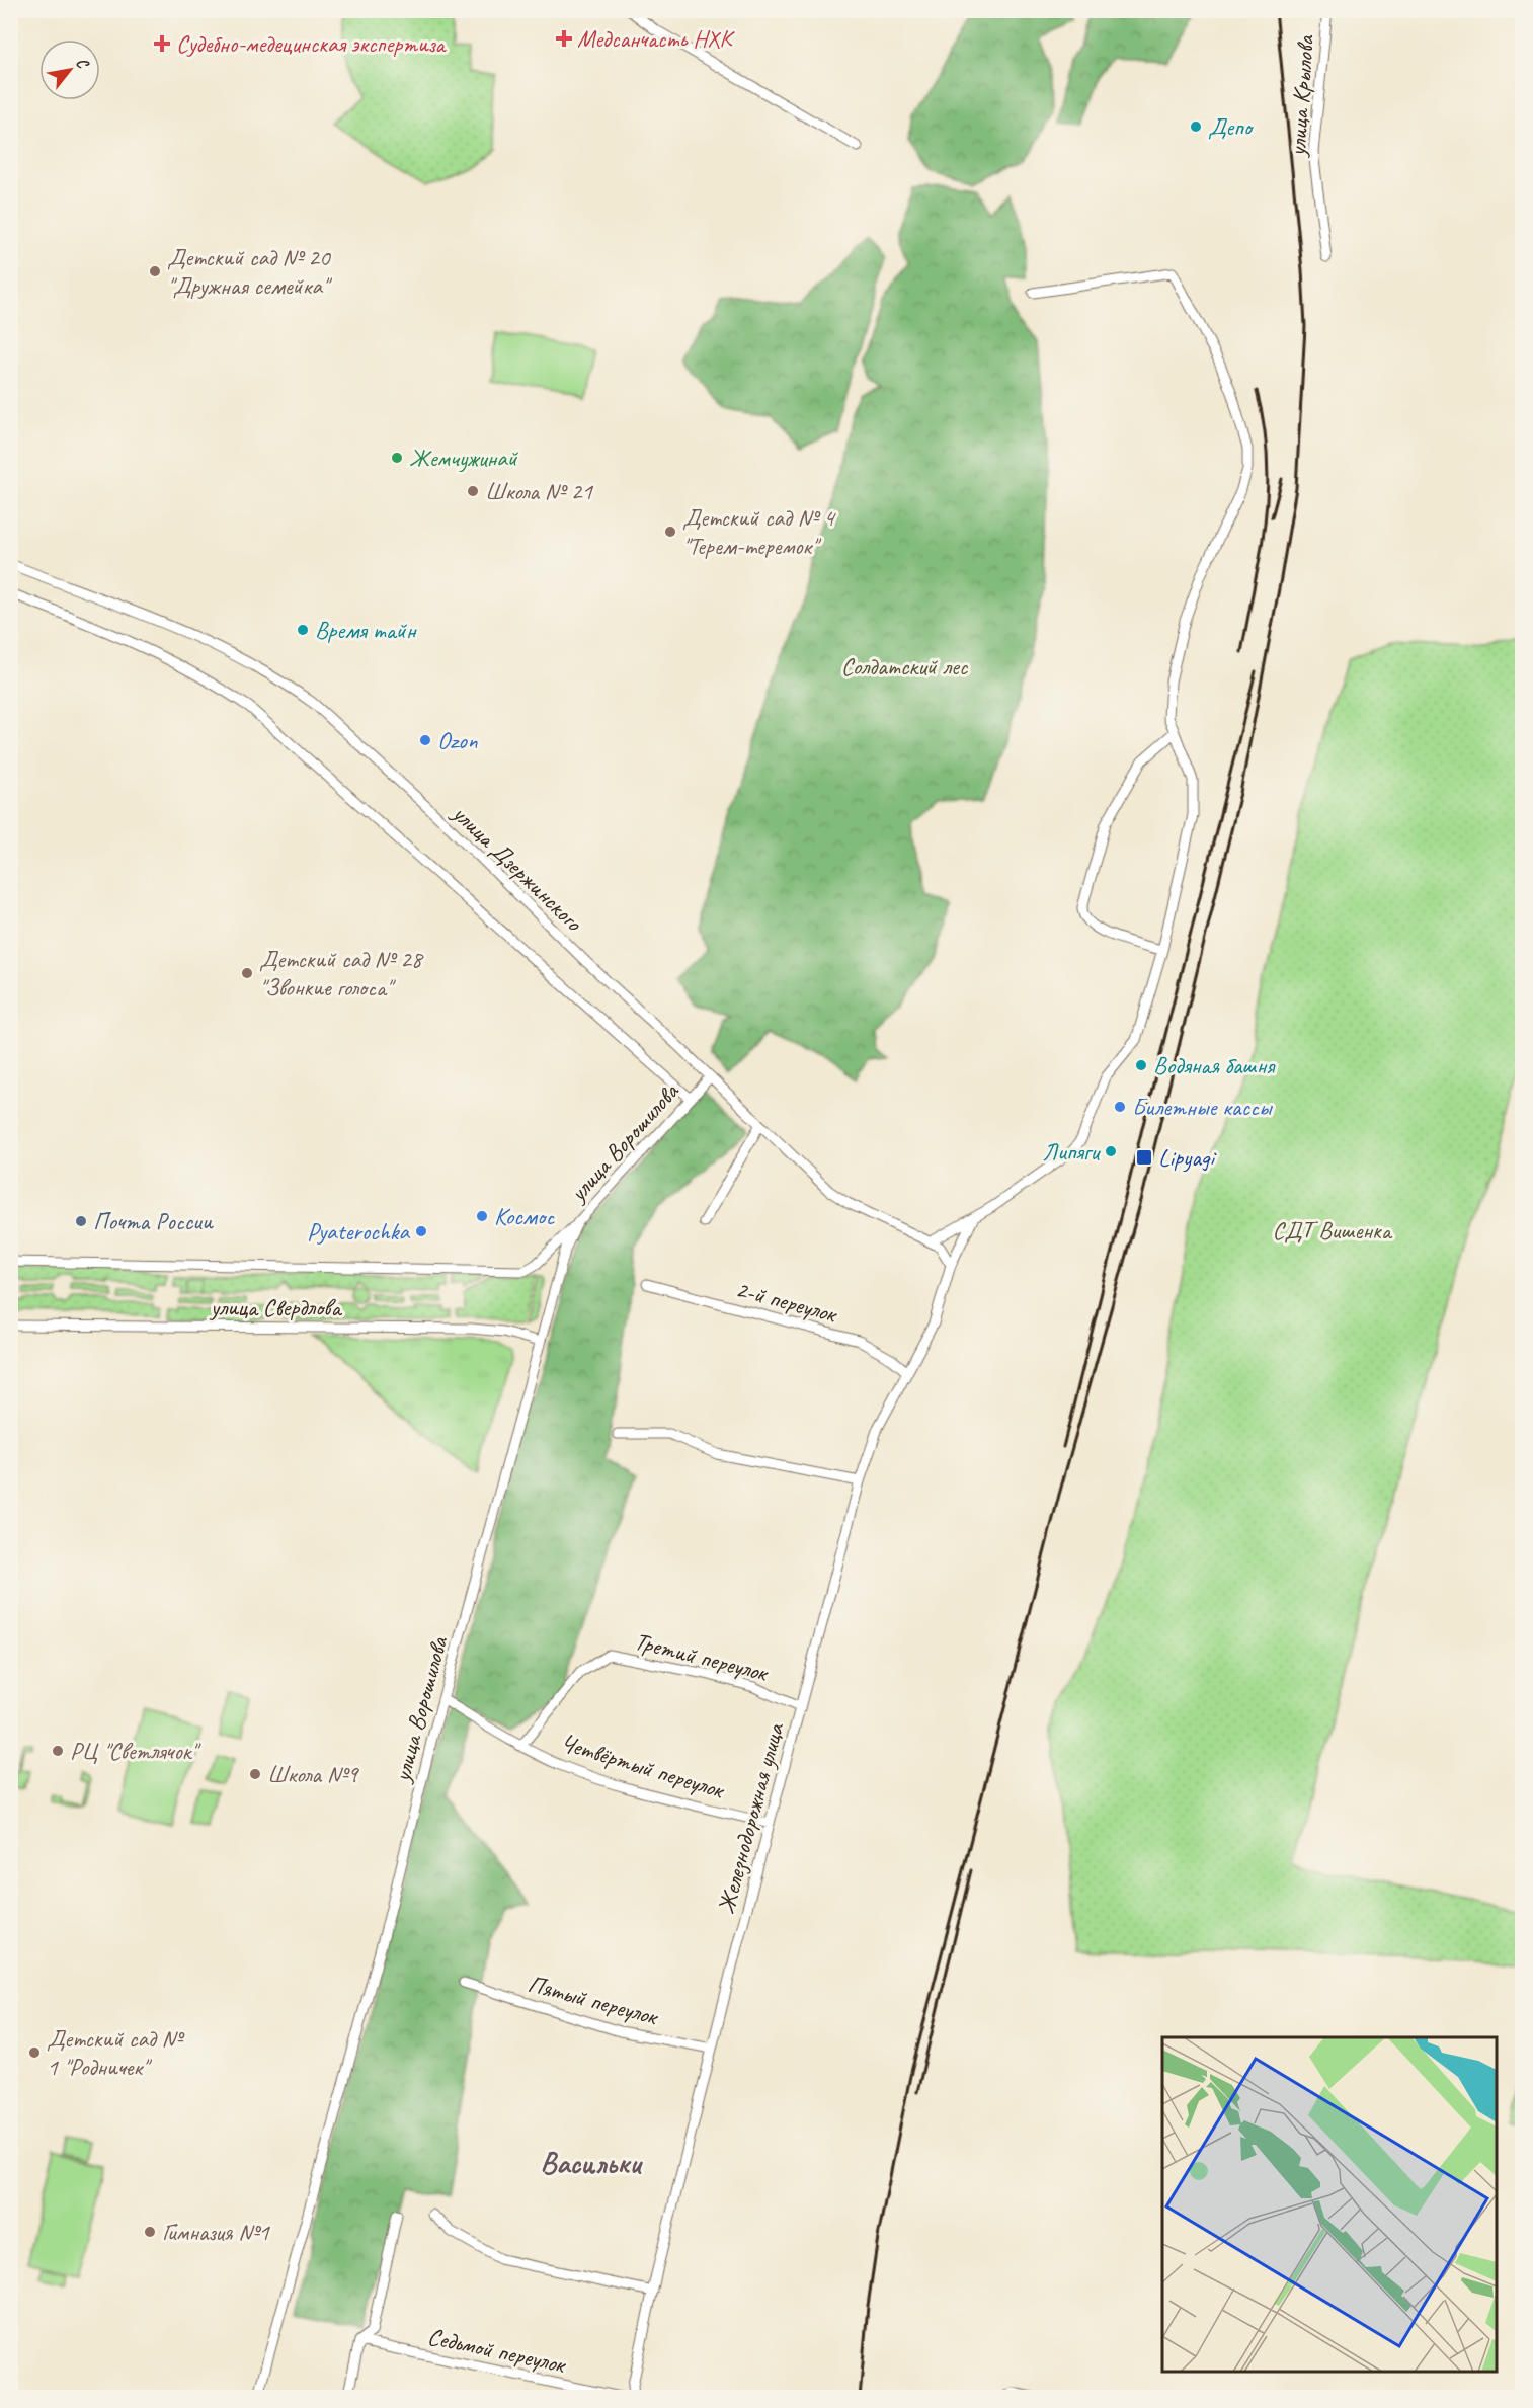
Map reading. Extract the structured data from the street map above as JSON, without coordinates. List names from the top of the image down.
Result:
{
  "streets": {
    "street": [
      "улица Крылова",
      "улица Дзержинского",
      "улица Ворошилова",
      "2-й переулок",
      "улица Свердлова",
      "Третий переулок",
      "Четвёртый переулок",
      "Железнодорожная улица",
      "Пятый переулок",
      "Седьмой переулок"
    ]
  },
  "crossings": [
    ["улица Дзержинского", "улица Ворошилова"],
    ["улица Дзержинского", "Железнодорожная улица"],
    ["улица Ворошилова", "улица Свердлова"],
    ["улица Ворошилова", "Четвёртый переулок"],
    ["2-й переулок", "Железнодорожная улица"],
    ["Третий переулок", "Четвёртый переулок"],
    ["Третий переулок", "Железнодорожная улица"],
    ["Четвёртый переулок", "Железнодорожная улица"],
    ["Железнодорожная улица", "Пятый переулок"]
  ],
  "districts": ["Васильки"],
  "parks": ["Солдатский лес", "СДТ Вишенка"],
  "places": {
    "health": ["Медсанчасть НХК", "Судебно-медецинская экспертиза"],
    "other": [
      "Депо",
      "Детский сад № 20 \"Дружная семейка\"",
      "Жемчужинай",
      "Школа № 21",
      "Детский сад № 4 \"Терем-теремок\"",
      "Время тайн",
      "Ozon",
      "Детский сад № 28 \"Звонкие голоса\"",
      "Водяная башня",
      "Билетные кассы",
      "Липяги",
      "Космос",
      "Почта России",
      "Pyaterochka",
      "РЦ \"Светлячок\"",
      "Школа №9",
      "Детский сад № 1 \"Родничек\"",
      "Гимназия №1"
    ],
    "transit": ["Lipyagi"]
  },
  "north": "top right"
}
